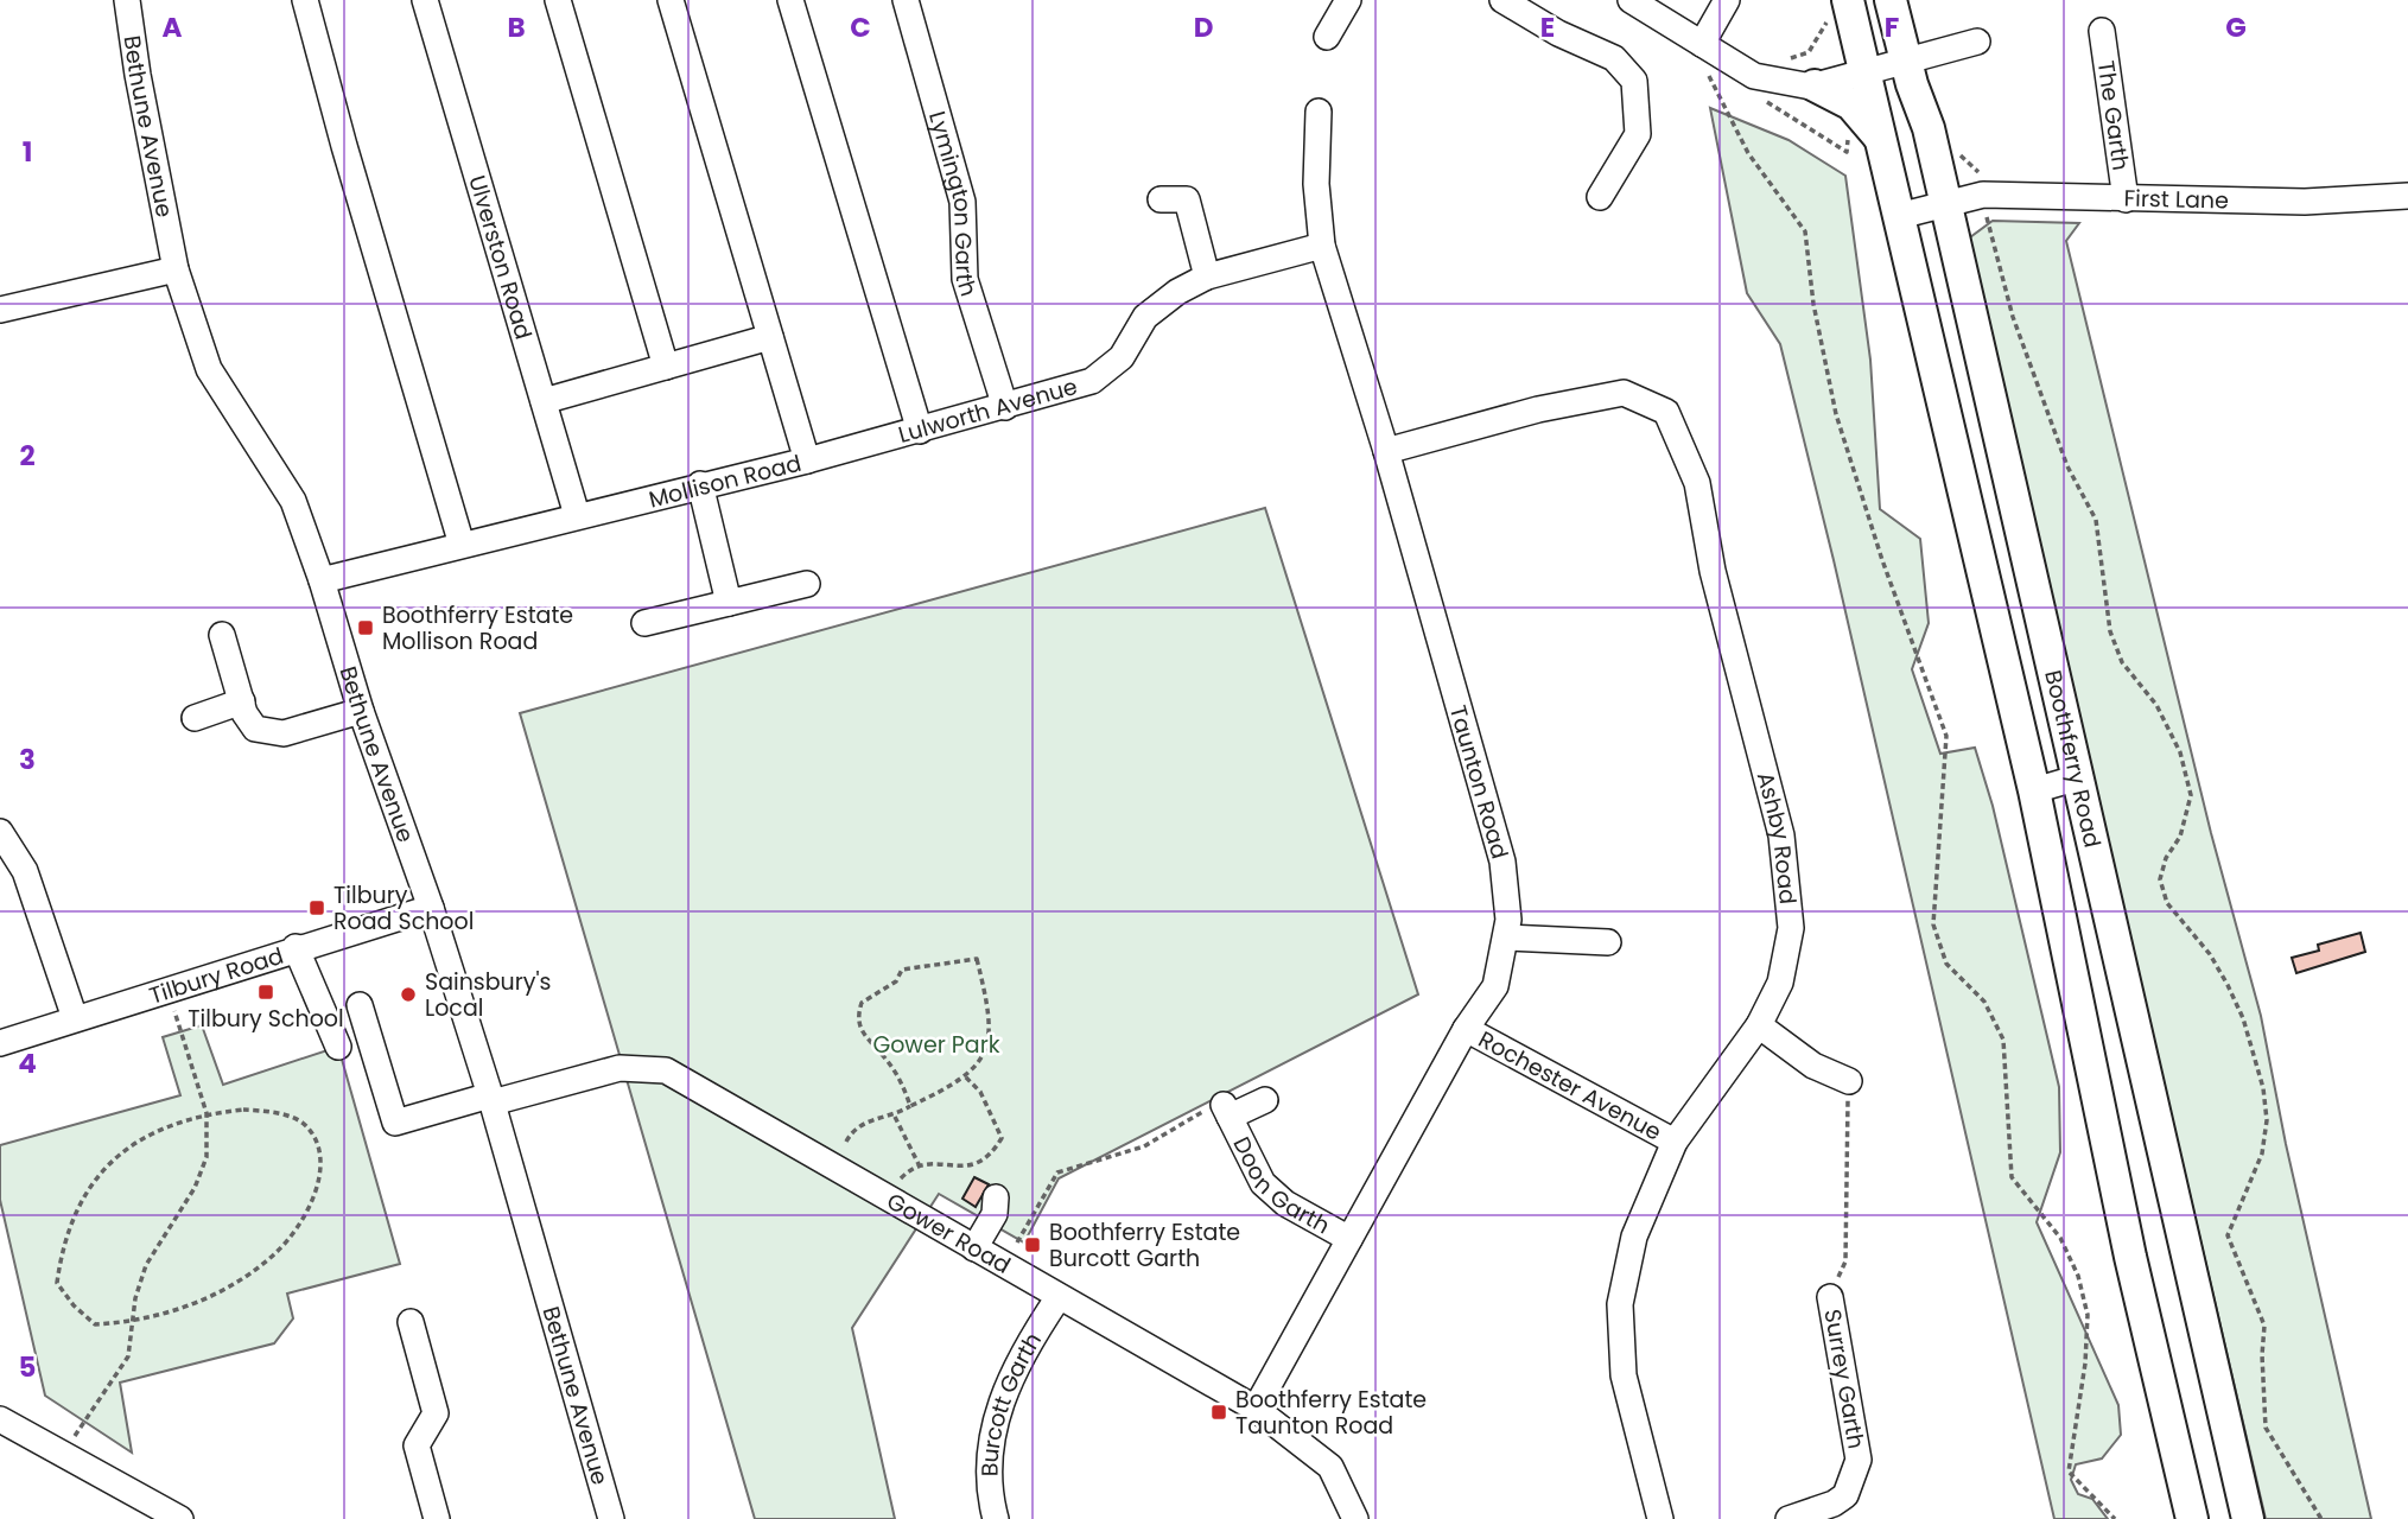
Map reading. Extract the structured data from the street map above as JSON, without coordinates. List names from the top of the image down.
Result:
{
  "streets": {
    "main road": ["Boothferry Road"],
    "street": [
      "The Garth",
      "Bethune Avenue",
      "First Lane",
      "Lymington Garth",
      "Ulverston Road",
      "Lulworth Avenue",
      "Mollison Road",
      "Taunton Road",
      "Ashby Road",
      "Tilbury Road",
      "Rochester Avenue",
      "Doon Garth",
      "Gower Road",
      "Surrey Garth",
      "Burcott Garth"
    ]
  },
  "crossings": [
    ["The Garth", "First Lane"],
    ["Bethune Avenue", "Mollison Road"],
    ["Bethune Avenue", "Tilbury Road"],
    ["Bethune Avenue", "Gower Road"],
    ["First Lane", "Boothferry Road"],
    ["Lymington Garth", "Lulworth Avenue"],
    ["Ulverston Road", "Mollison Road"],
    ["Lulworth Avenue", "Mollison Road"],
    ["Lulworth Avenue", "Taunton Road"],
    ["Taunton Road", "Ashby Road"],
    ["Taunton Road", "Rochester Avenue"],
    ["Taunton Road", "Doon Garth"],
    ["Taunton Road", "Gower Road"],
    ["Ashby Road", "Rochester Avenue"],
    ["Gower Road", "Burcott Garth"]
  ],
  "parks": ["Gower Park"],
  "places": {
    "transit": [
      "Boothferry Estate Mollison Road",
      "Tilbury Road School",
      "Tilbury School",
      "Boothferry Estate Burcott Garth",
      "Boothferry Estate Taunton Road"
    ],
    "other": ["Sainsbury's Local"]
  },
  "grid": {
    "columns": [
      "A",
      "B",
      "C",
      "D",
      "E",
      "F",
      "G"
    ],
    "rows": [
      "1",
      "2",
      "3",
      "4",
      "5"
    ]
  }
}
